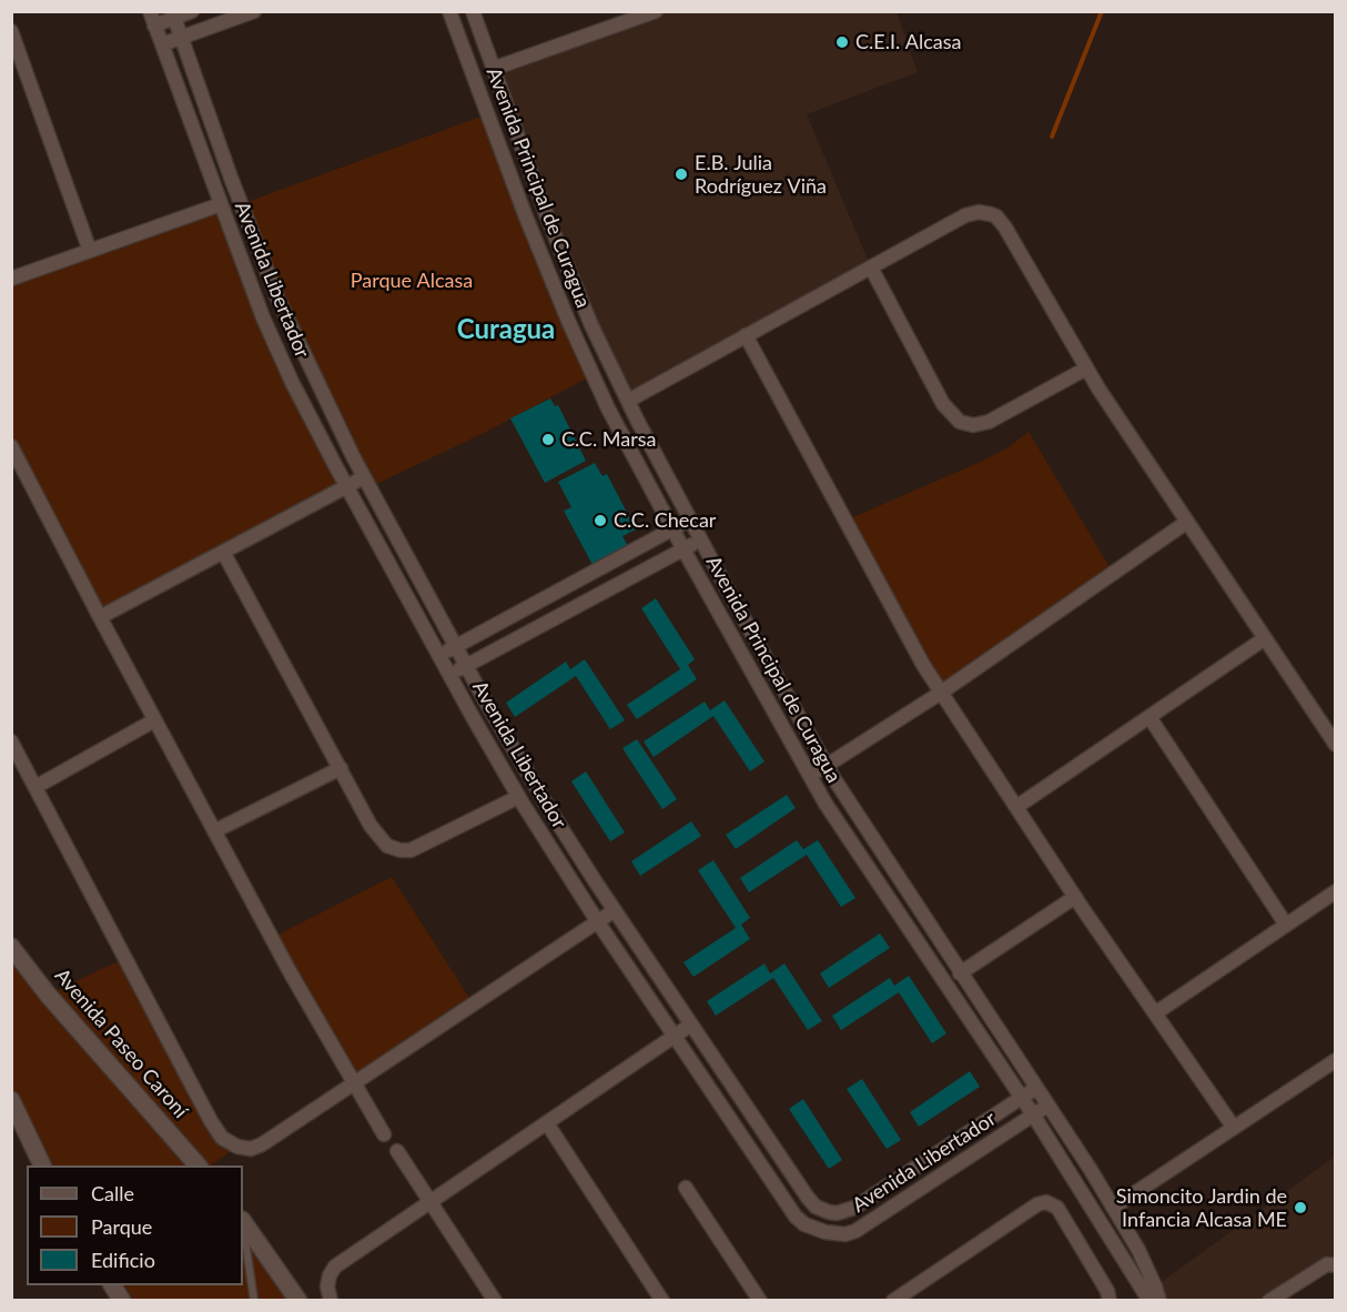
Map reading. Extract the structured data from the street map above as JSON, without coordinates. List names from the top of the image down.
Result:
{
  "streets": {
    "street": ["Avenida Principal de Curagua", "Avenida Libertador", "Avenida Paseo Caroní"]
  },
  "crossings": [
    ["Avenida Principal de Curagua", "Avenida Libertador"]
  ],
  "districts": ["Curagua"],
  "parks": ["Parque Alcasa"],
  "places": [
    "C.E.I. Alcasa",
    "E.B. Julia Rodríguez Viña",
    "C.C. Marsa",
    "C.C. Checar",
    "Simoncito Jardin de Infancia Alcasa ME"
  ],
  "legend": ["Calle", "Parque", "Edificio"]
}
